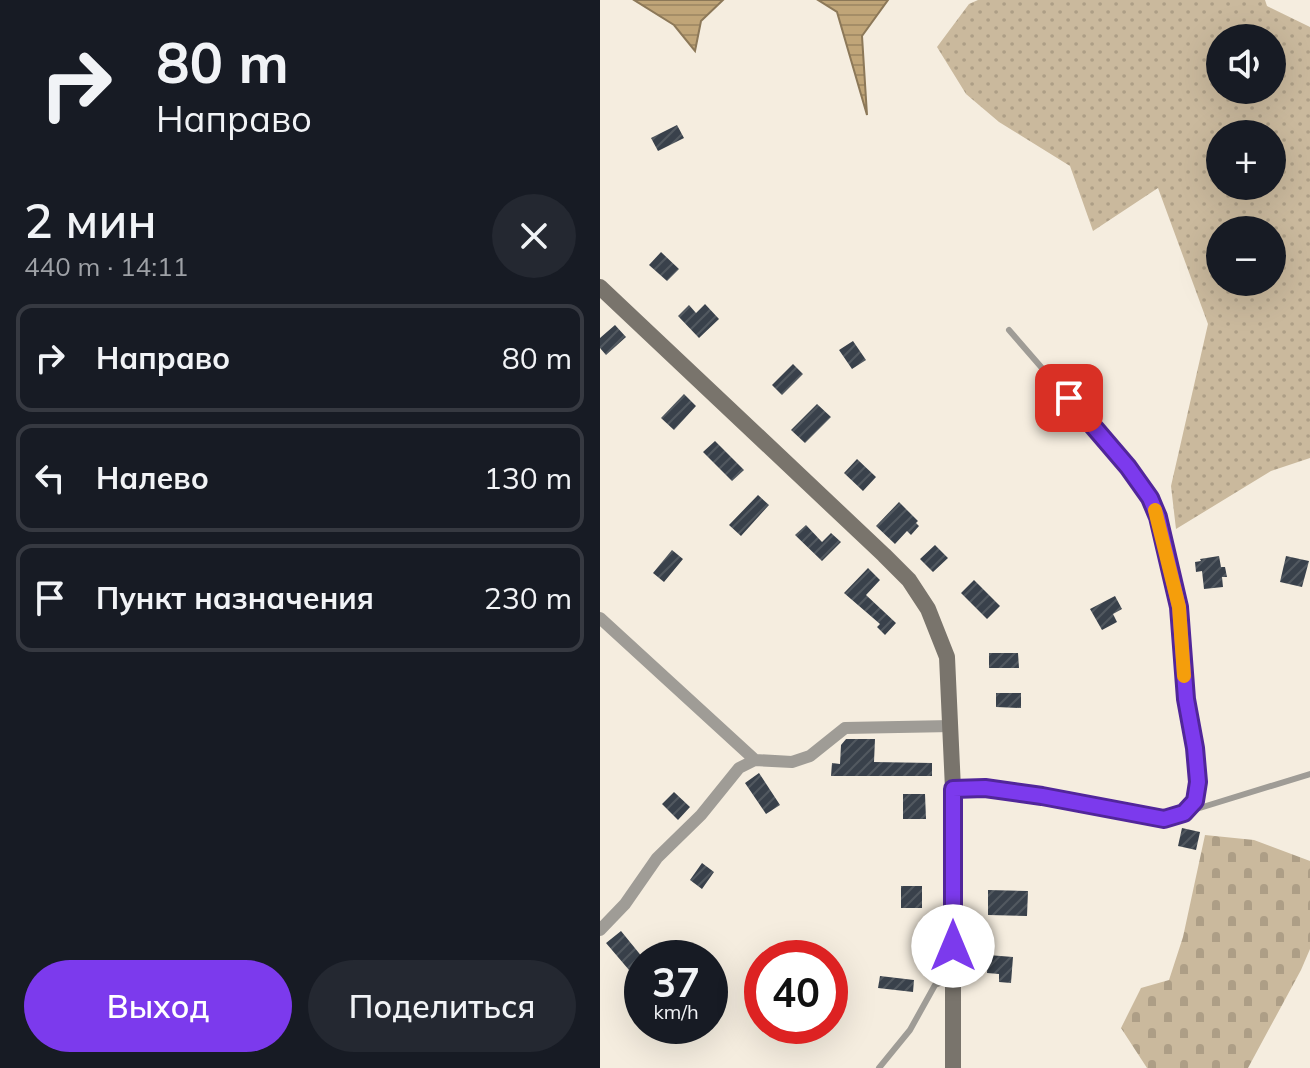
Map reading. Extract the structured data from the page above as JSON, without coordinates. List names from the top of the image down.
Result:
{
  "page": {
    "turn": ["80 m", "Направо"],
    "map_buttons": ["+", "−"],
    "heading": ["2 мин", "440 m · 14:11"],
    "list": [
      {
        "name": "Направо",
        "value": "80 m"
      },
      {
        "name": "Налево",
        "value": "130 m"
      },
      {
        "name": "Пункт назначения",
        "value": "230 m"
      }
    ],
    "speed": "37 km/h",
    "limit": "40",
    "buttons": ["Выход", "Поделиться"]
  }
}
